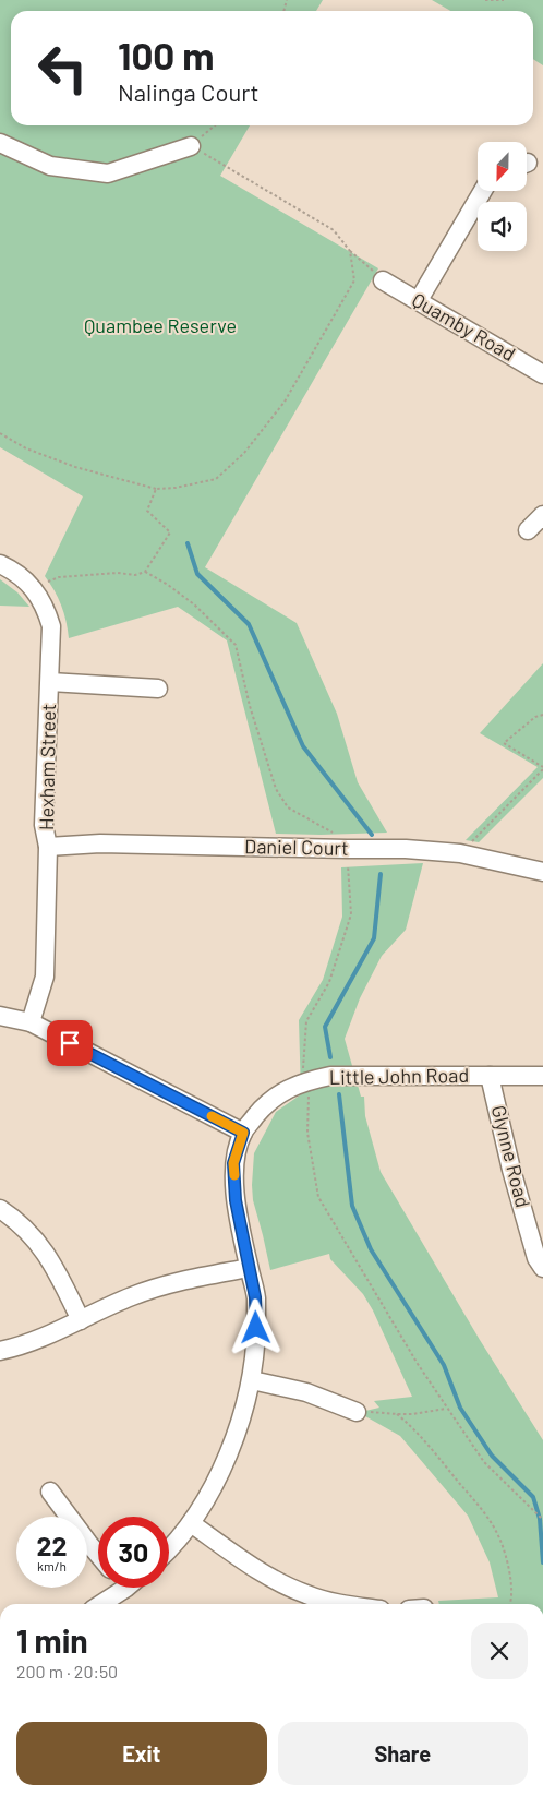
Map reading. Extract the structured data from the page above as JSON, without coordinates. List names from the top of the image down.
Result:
{
  "streets": {
    "street": [
      "Quamby Road",
      "Hexham Street",
      "Daniel Court",
      "Little John Road",
      "Glynne Road"
    ]
  },
  "crossings": [
    ["Hexham Street", "Daniel Court"],
    ["Little John Road", "Glynne Road"]
  ],
  "parks": ["Quambee Reserve"],
  "north": "bottom",
  "page": {
    "turn": ["100 m", "Nalinga Court"],
    "speed": "22 km/h",
    "limit": "30",
    "heading": ["1 min", "200 m · 20:50"],
    "buttons": ["Exit", "Share"]
  }
}
